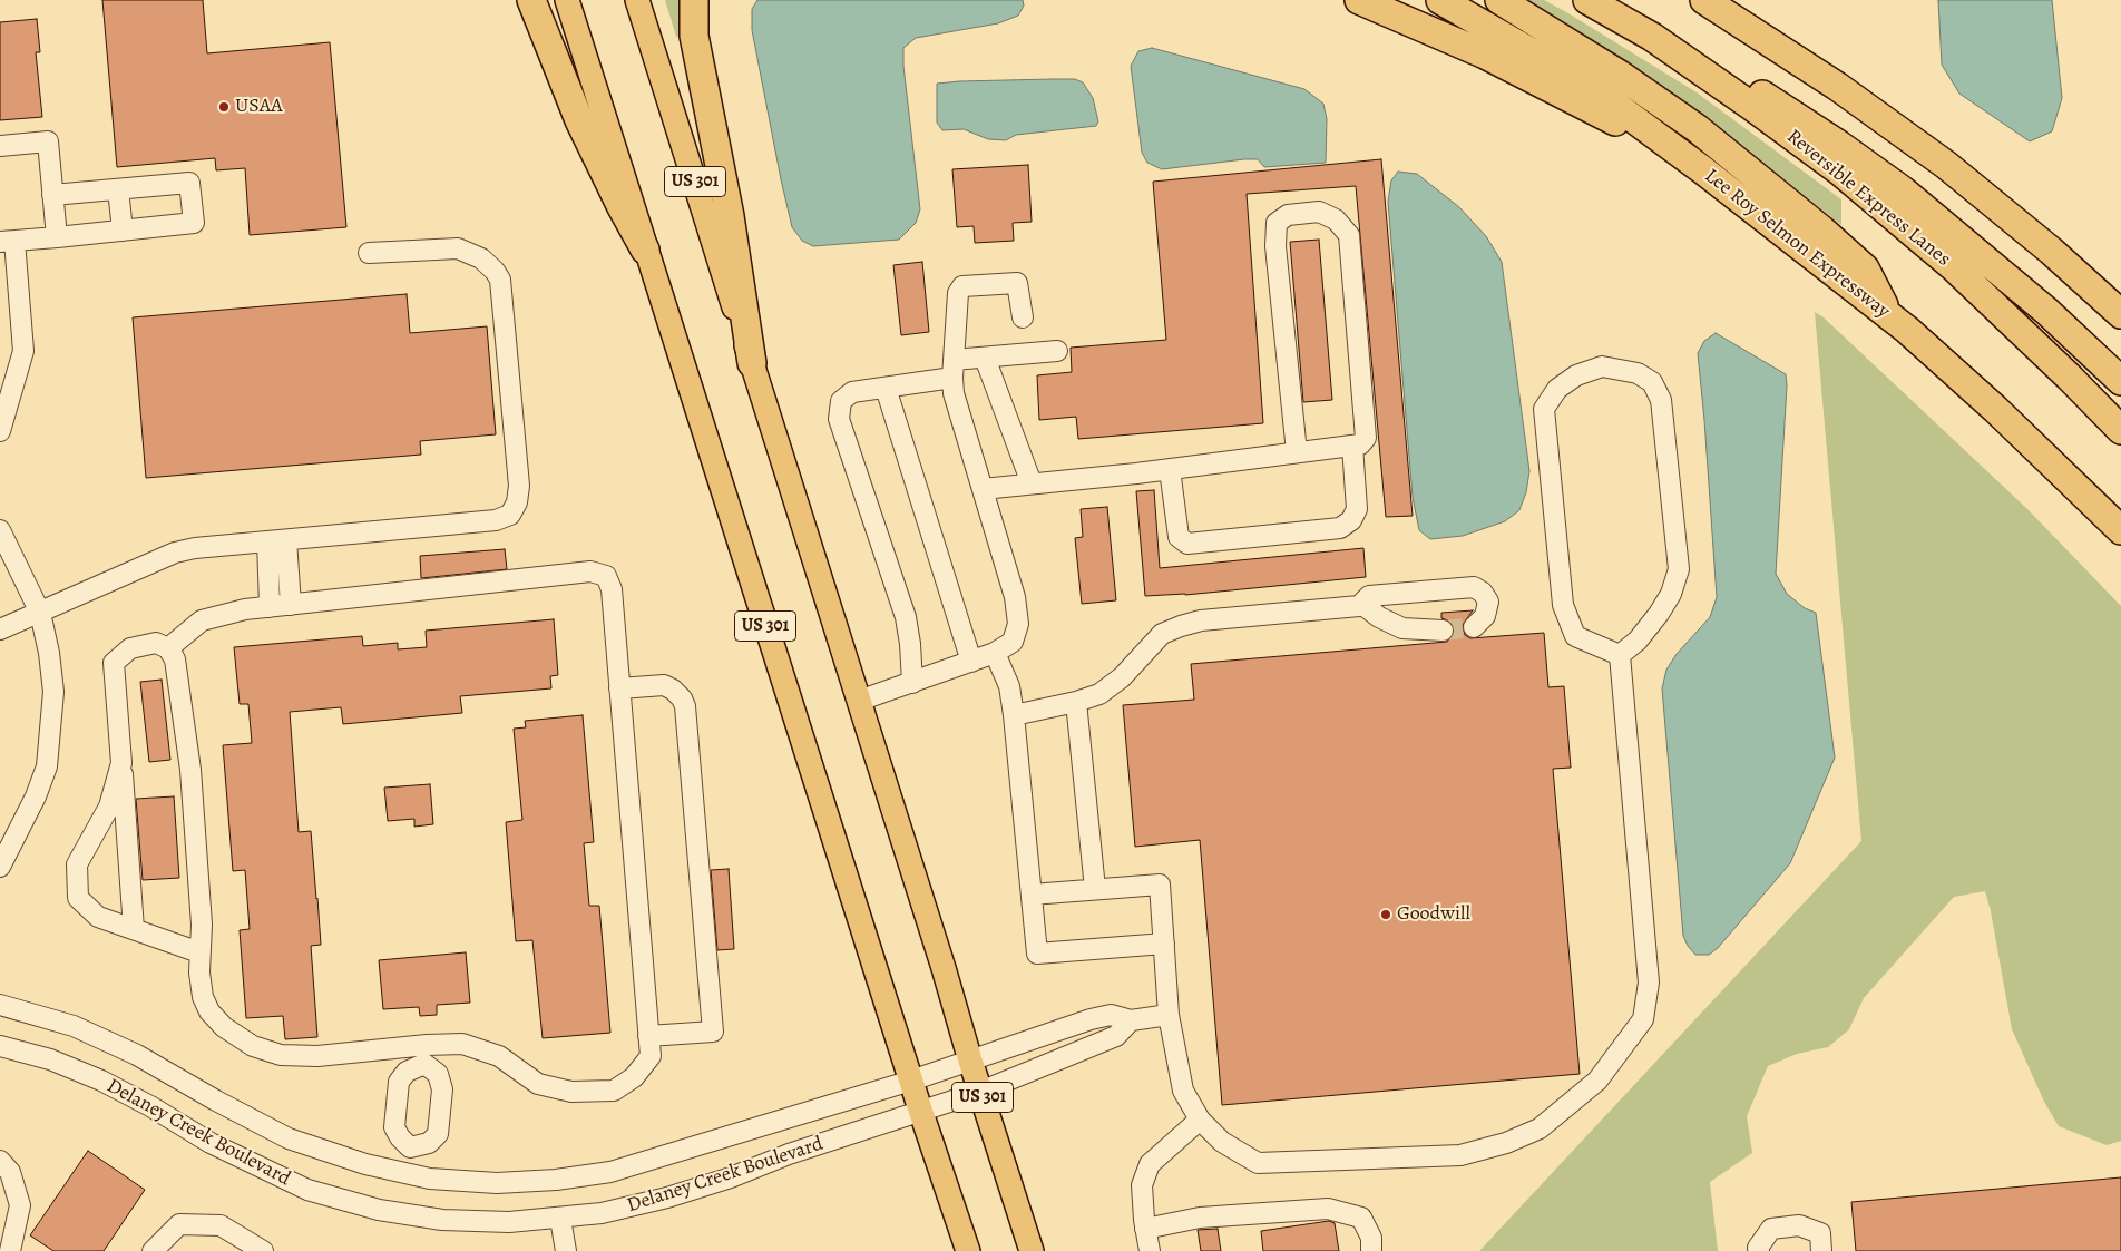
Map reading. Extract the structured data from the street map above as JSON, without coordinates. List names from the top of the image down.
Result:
{
  "streets": {
    "highway": ["Reversible Express Lanes", "Lee Roy Selmon Expressway"],
    "main road": ["US 301"],
    "street": ["Delaney Creek Boulevard"]
  },
  "crossings": [
    ["US 301", "Delaney Creek Boulevard"]
  ],
  "places": ["USAA", "Goodwill"]
}
